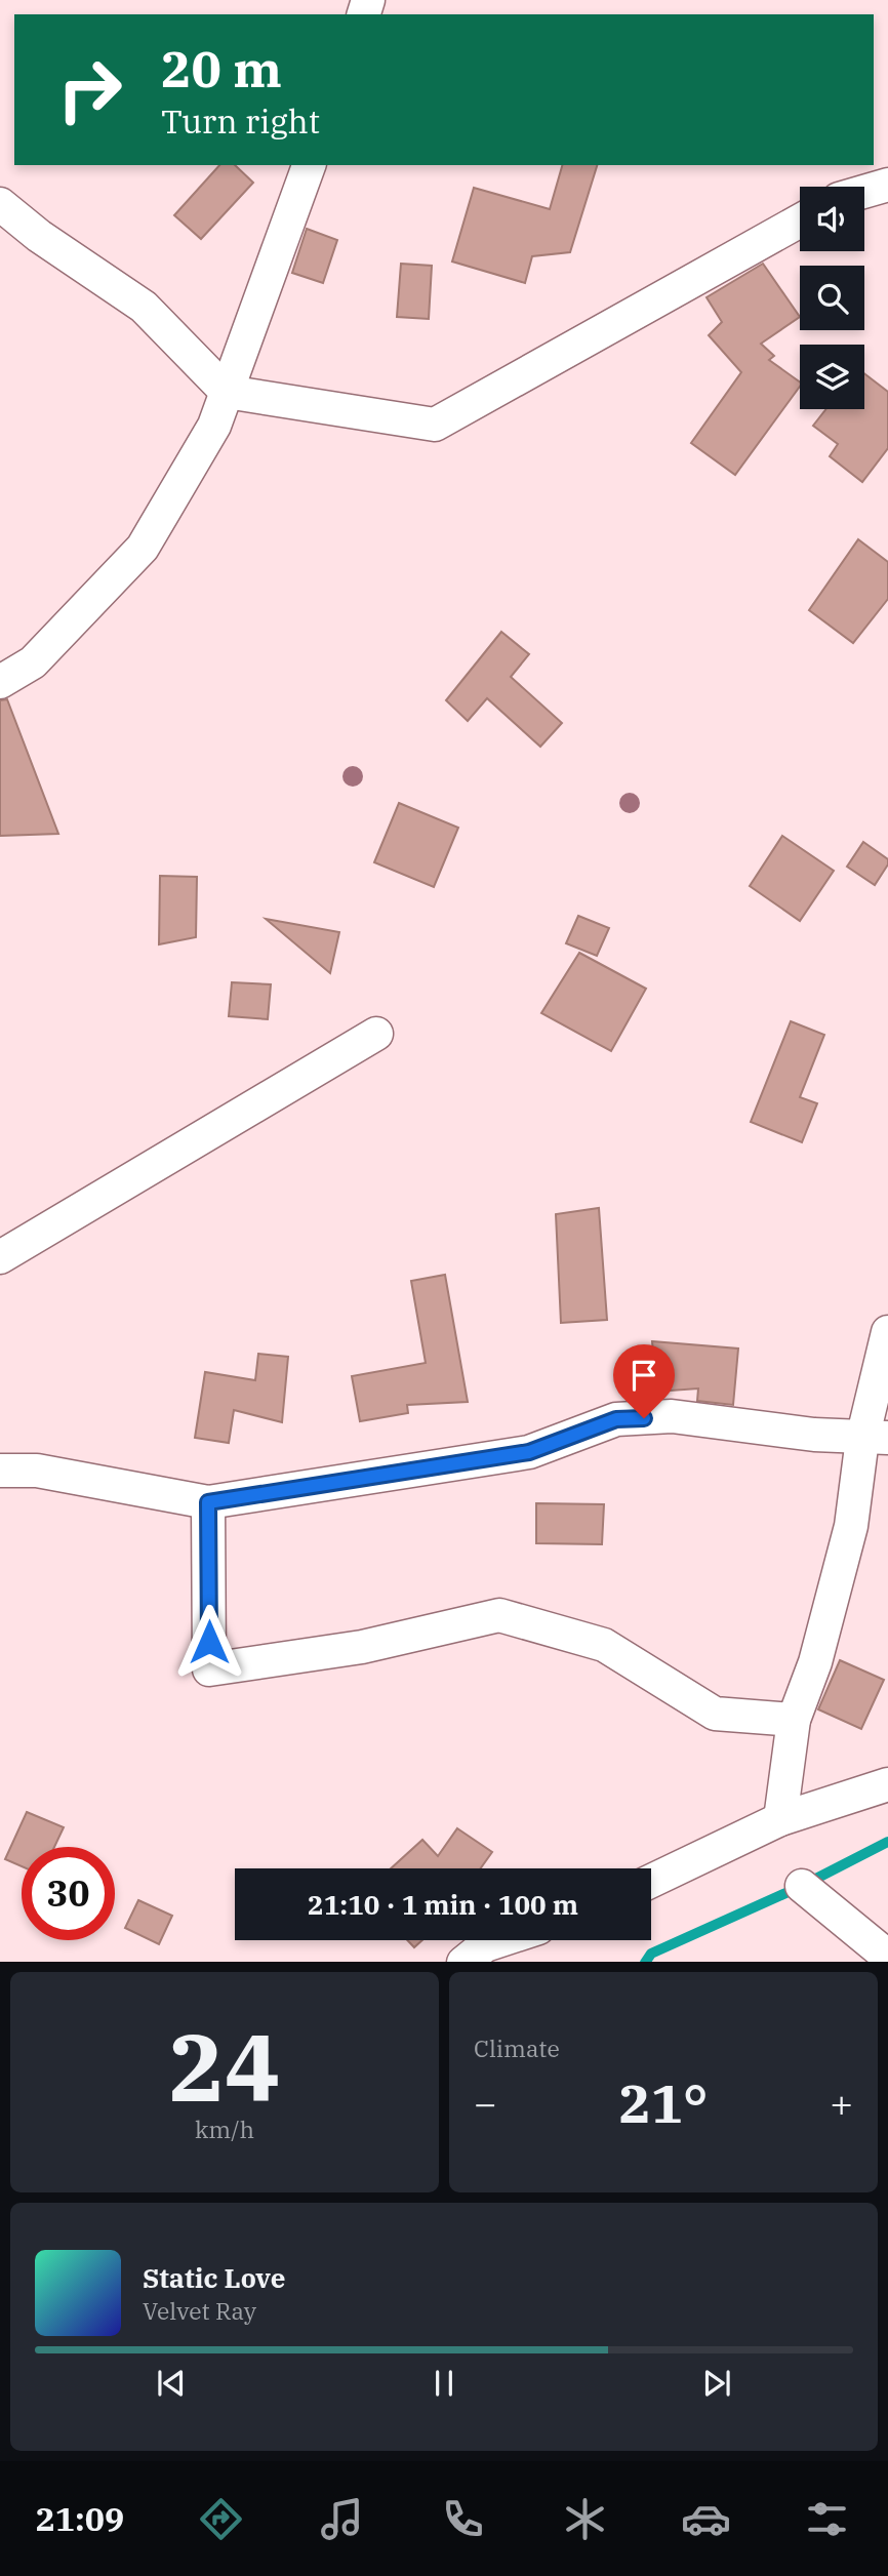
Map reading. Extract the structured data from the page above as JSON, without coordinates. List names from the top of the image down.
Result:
{
  "page": {
    "turn": ["20 m", "Turn right"],
    "limit": "30",
    "trip": "21:10 · 1 min · 100 m",
    "tile": [
      ["24", "km/h"],
      "Climate"
    ],
    "heat": ["−", "21°", "+"],
    "song": ["Static Love", "Velvet Ray"],
    "tabs": "21:09"
  }
}
